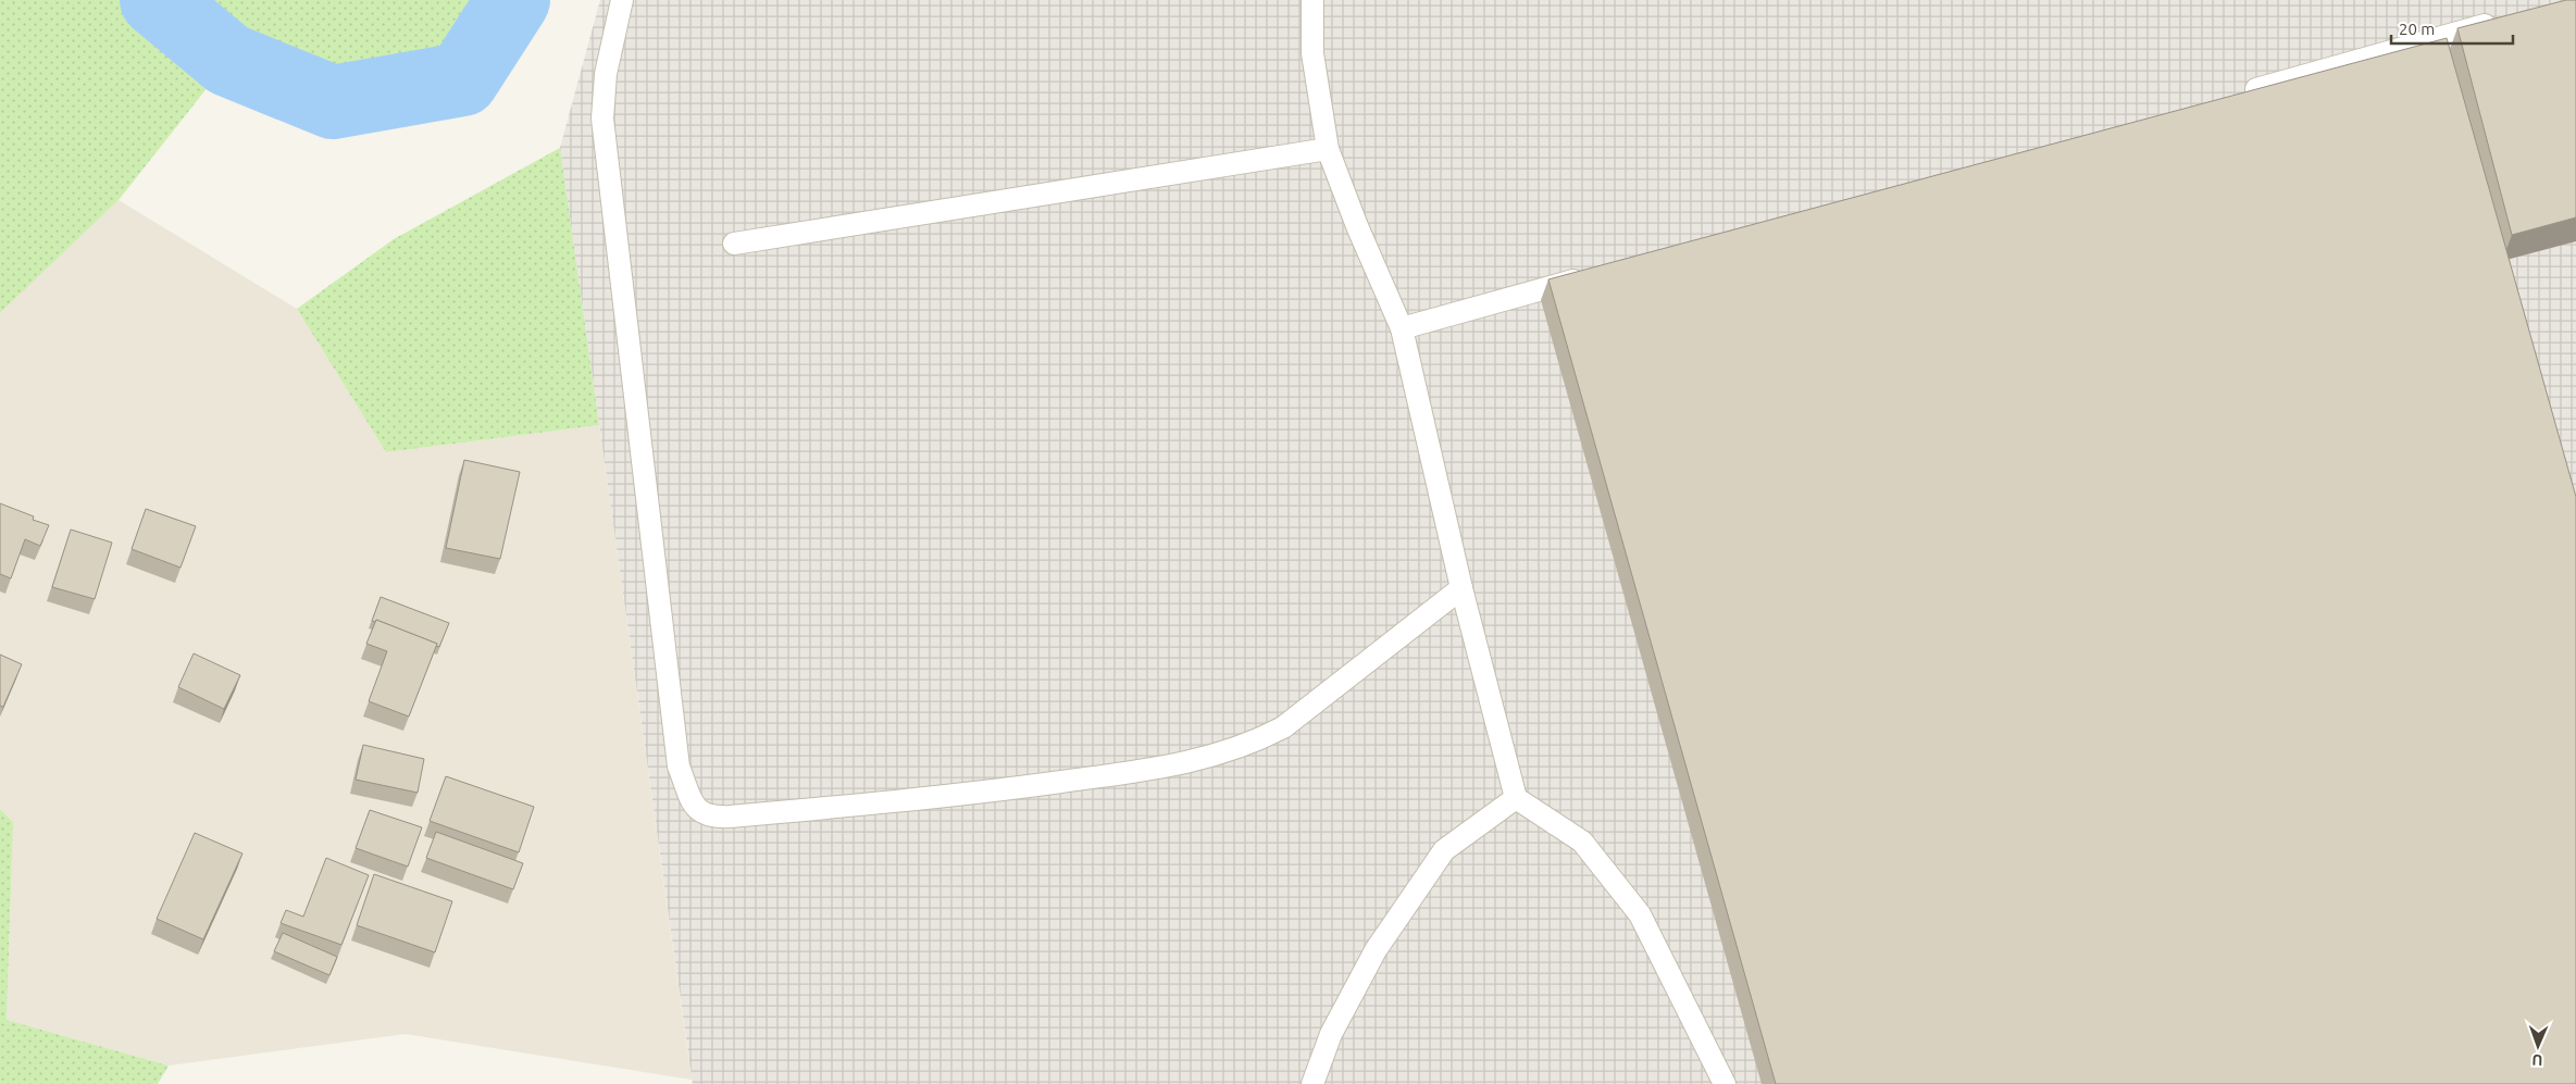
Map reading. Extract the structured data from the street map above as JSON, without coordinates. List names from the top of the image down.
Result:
{
  "scale_bar": "20 m",
  "north": "bottom"
}
